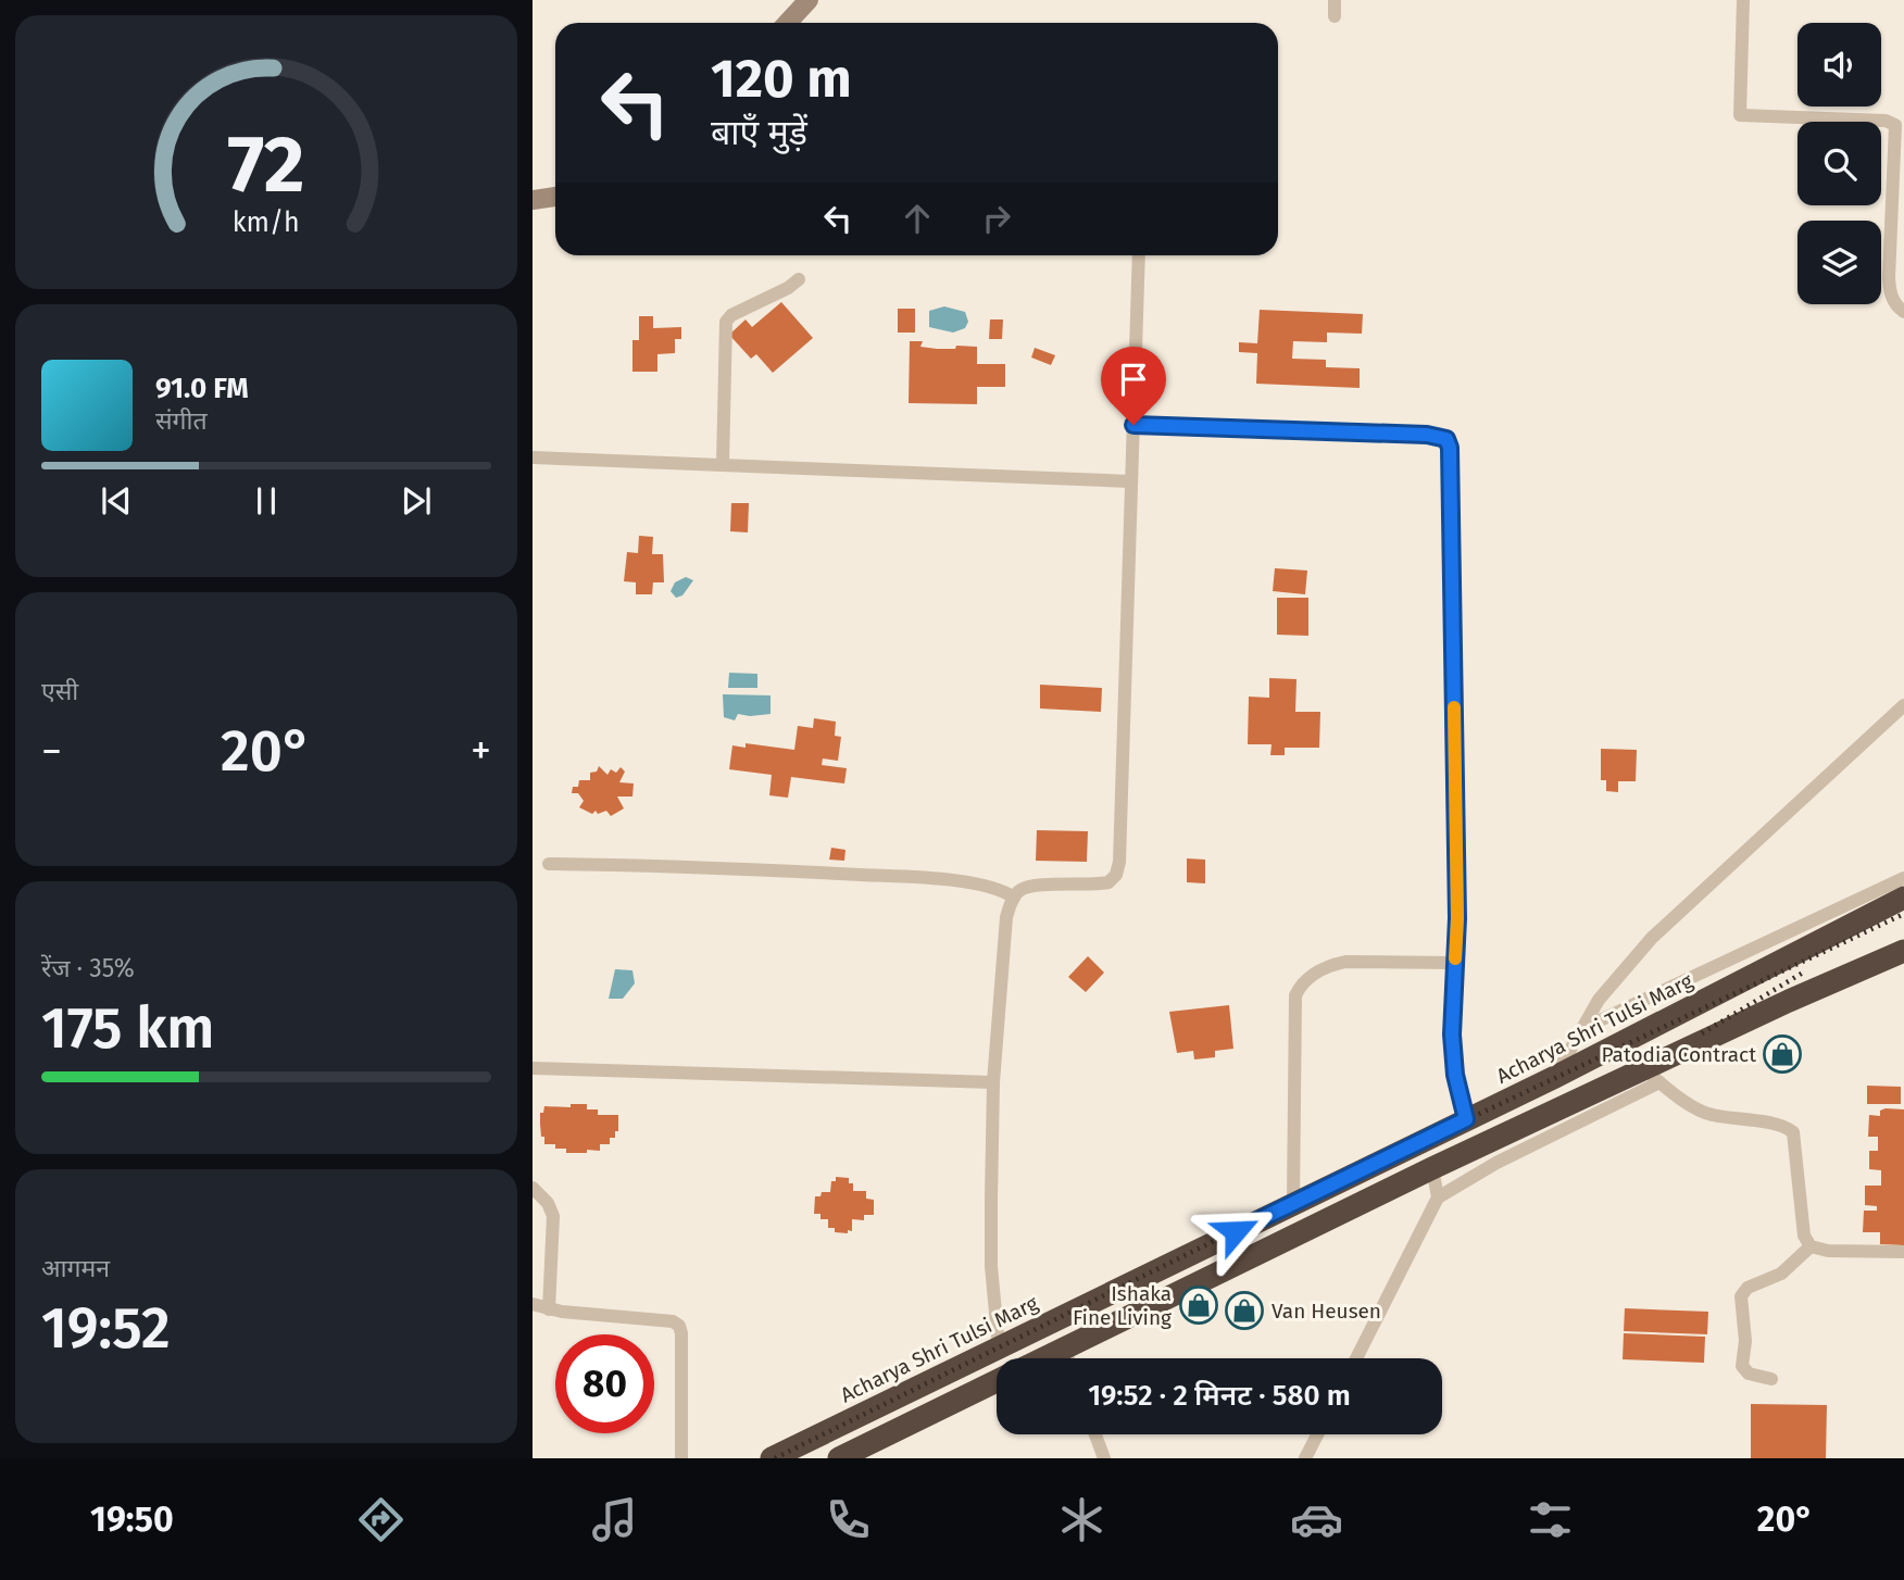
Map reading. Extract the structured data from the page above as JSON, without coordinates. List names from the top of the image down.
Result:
{
  "streets": {
    "highway": ["Acharya Shri Tulsi Marg"]
  },
  "places": {
    "shop": ["Patodia Contract", "Ishaka Fine Living", "Van Heusen"]
  },
  "page": {
    "turn": ["120 m", "बाएँ मुड़ें"],
    "song": ["91.0 FM", "संगीत"],
    "tile": [
      "एसी",
      ["रेंज · 35%", "175 km"],
      ["आगमन", "19:52"]
    ],
    "heat": ["−", "20°", "+"],
    "limit": "80",
    "trip": "19:52 · 2 मिनट · 580 m",
    "tabs": ["19:50", "20°"],
    "gauge": ["72", "km/h"]
  }
}
